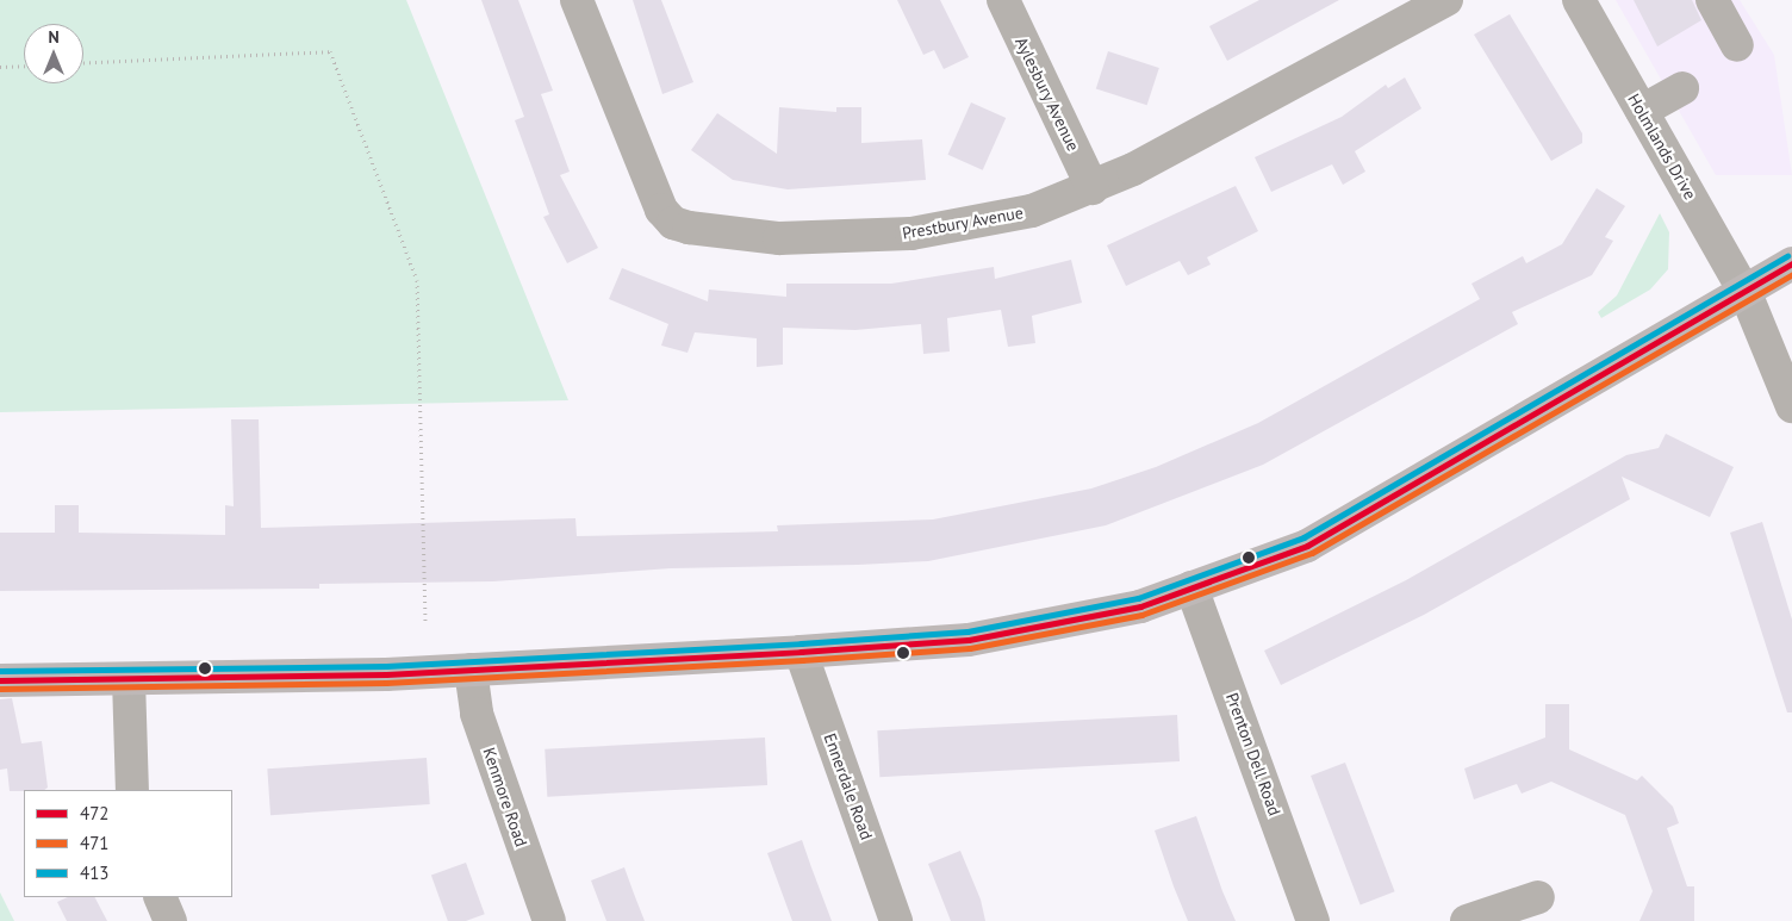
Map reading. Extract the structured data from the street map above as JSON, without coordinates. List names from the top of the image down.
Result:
{
  "streets": {
    "street": [
      "Aylesbury Avenue",
      "Holmlands Drive",
      "Prestbury Avenue",
      "Prenton Dell Road",
      "Ennerdale Road",
      "Kenmore Road"
    ]
  },
  "crossings": [
    ["Aylesbury Avenue", "Prestbury Avenue"]
  ],
  "lines": ["transit line 413", "transit line 472", "transit line 471"],
  "legend": ["472", "471", "413"],
  "north": "top"
}
